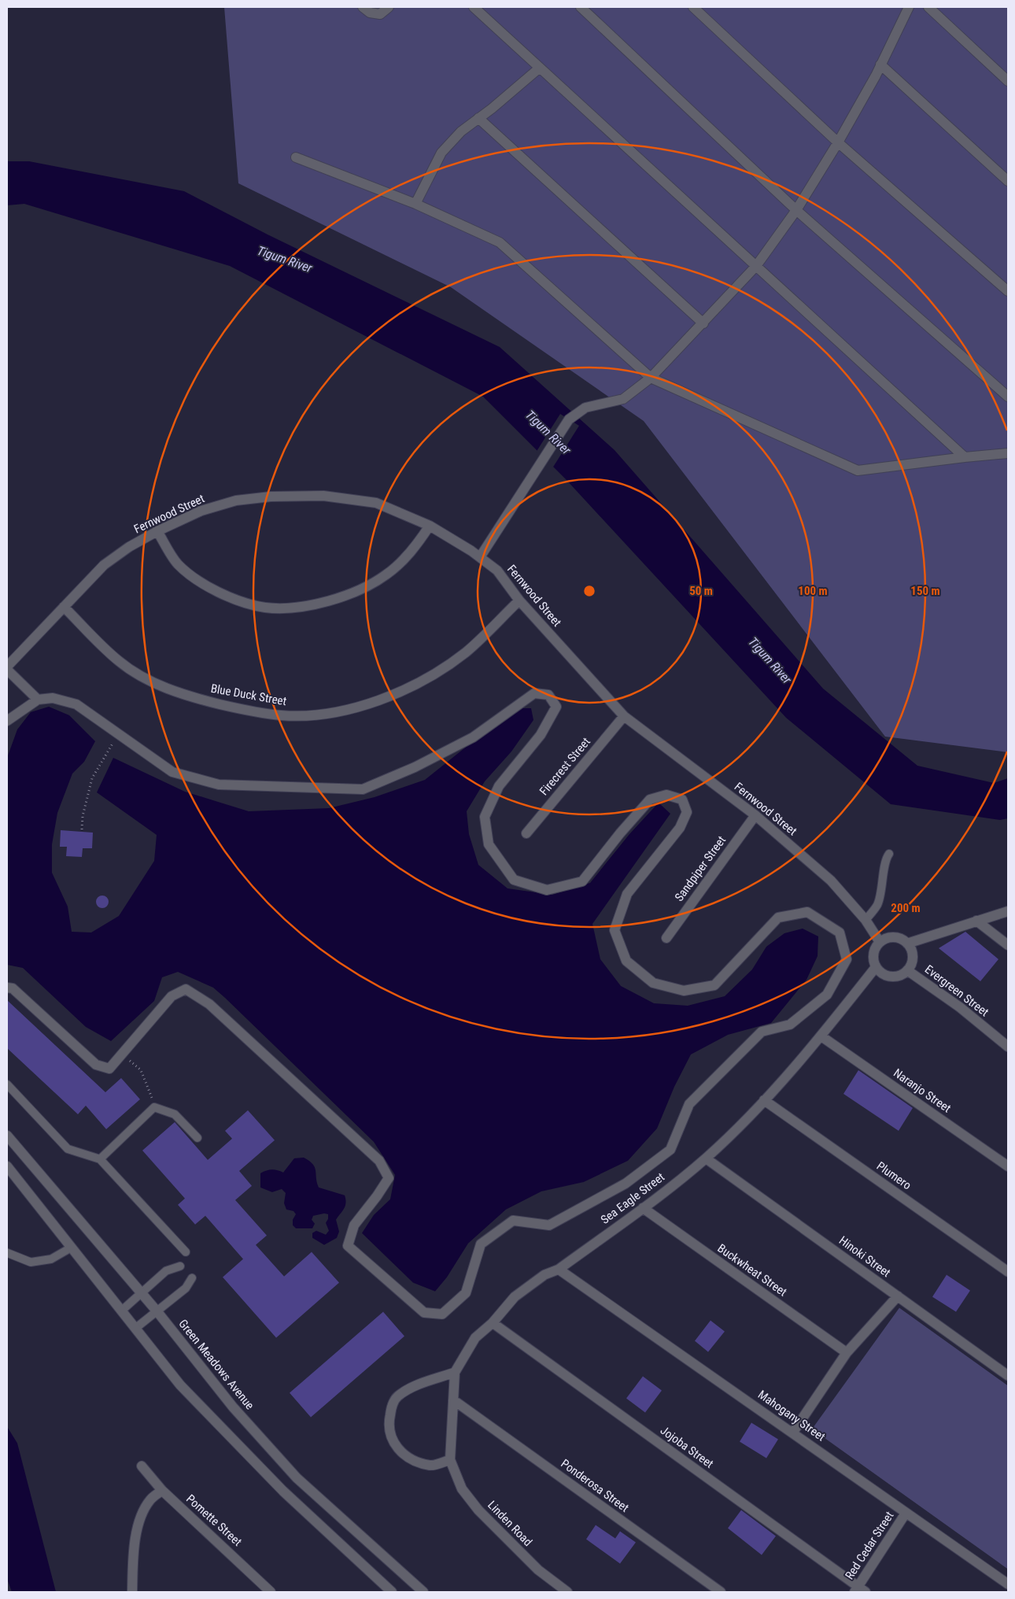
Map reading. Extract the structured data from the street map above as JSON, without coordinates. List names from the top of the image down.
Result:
{
  "streets": {
    "street": [
      "Fernwood Street",
      "Blue Duck Street",
      "Firecrest Street",
      "Sandpiper Street",
      "Evergreen Street",
      "Naranjo Street",
      "Plumero",
      "Sea Eagle Street",
      "Hinoki Street",
      "Buckwheat Street",
      "Green Meadows Avenue",
      "Mahogany Street",
      "Jojoba Street",
      "Ponderosa Street",
      "Pomette Street",
      "Linden Road",
      "Red Cedar Street"
    ]
  },
  "crossings": [
    ["Fernwood Street", "Blue Duck Street"],
    ["Fernwood Street", "Firecrest Street"],
    ["Fernwood Street", "Sandpiper Street"],
    ["Fernwood Street", "Evergreen Street"],
    ["Fernwood Street", "Sea Eagle Street"],
    ["Evergreen Street", "Sea Eagle Street"],
    ["Naranjo Street", "Sea Eagle Street"],
    ["Plumero", "Sea Eagle Street"],
    ["Sea Eagle Street", "Hinoki Street"],
    ["Sea Eagle Street", "Buckwheat Street"],
    ["Sea Eagle Street", "Mahogany Street"],
    ["Sea Eagle Street", "Jojoba Street"],
    ["Sea Eagle Street", "Ponderosa Street"],
    ["Sea Eagle Street", "Linden Road"],
    ["Mahogany Street", "Red Cedar Street"],
    ["Jojoba Street", "Red Cedar Street"]
  ],
  "water": ["Tigum River"],
  "rings": [
    "50 m",
    "100 m",
    "150 m",
    "200 m"
  ]
}
